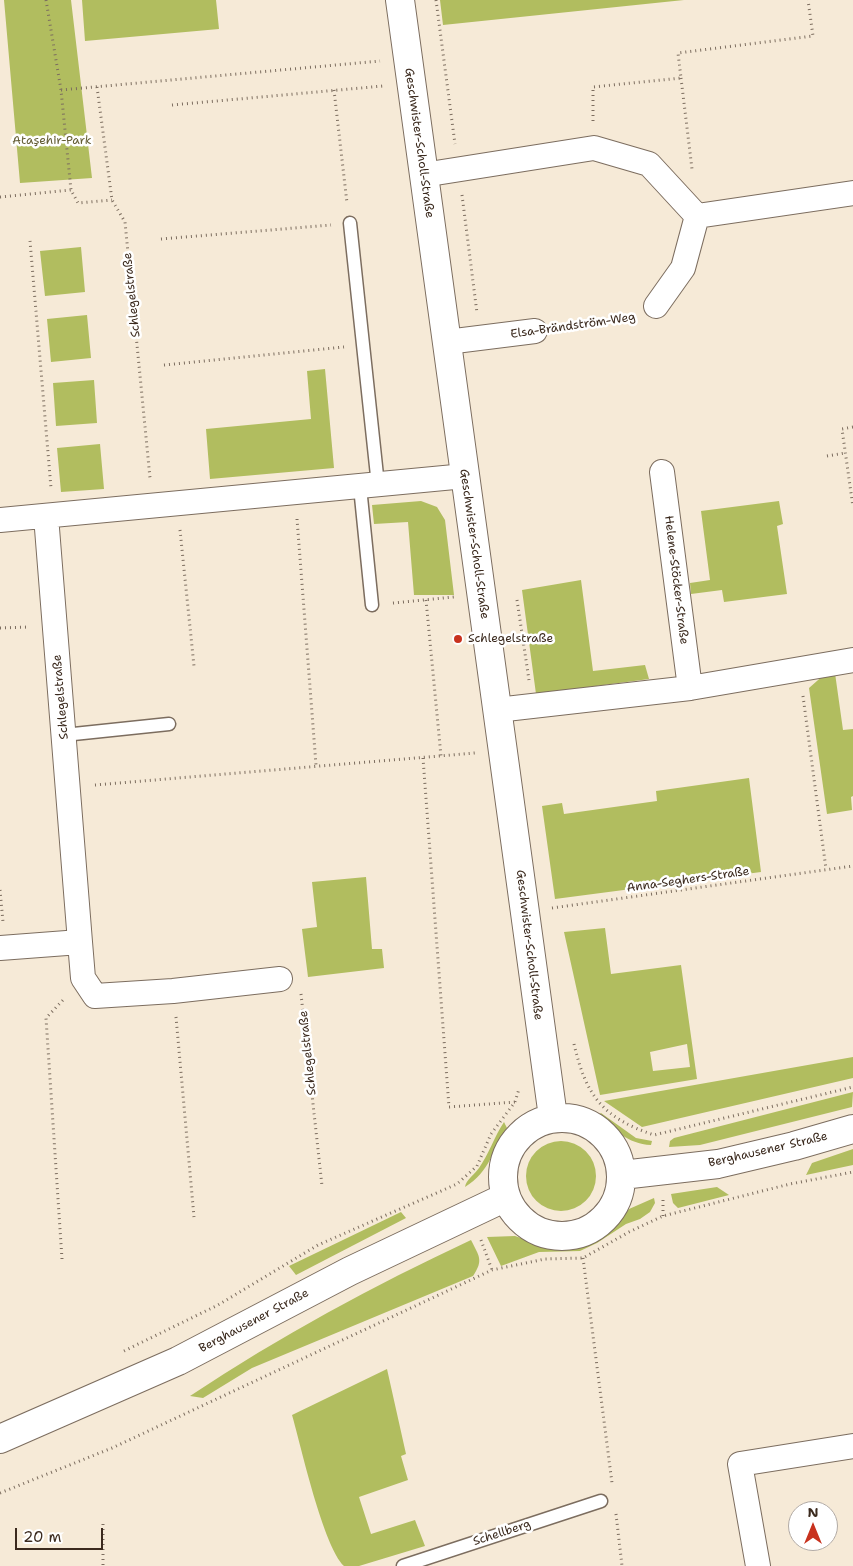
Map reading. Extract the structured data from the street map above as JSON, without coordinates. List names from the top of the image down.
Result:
{
  "streets": {
    "street": [
      "Geschwister-Scholl-Straße",
      "Schlegelstraße",
      "Elsa-Brändström-Weg",
      "Helene-Stöcker-Straße",
      "Berghausener Straße"
    ],
    "lane": ["Schellberg"],
    "path": ["Anna-Seghers-Straße"]
  },
  "crossings": [
    ["Geschwister-Scholl-Straße", "Elsa-Brändström-Weg"],
    ["Geschwister-Scholl-Straße", "Anna-Seghers-Straße"],
    ["Geschwister-Scholl-Straße", "Berghausener Straße"]
  ],
  "parks": ["Ataşehir-Park"],
  "places": ["Schlegelstraße"],
  "scale_bar": "20 m",
  "north": "top"
}
